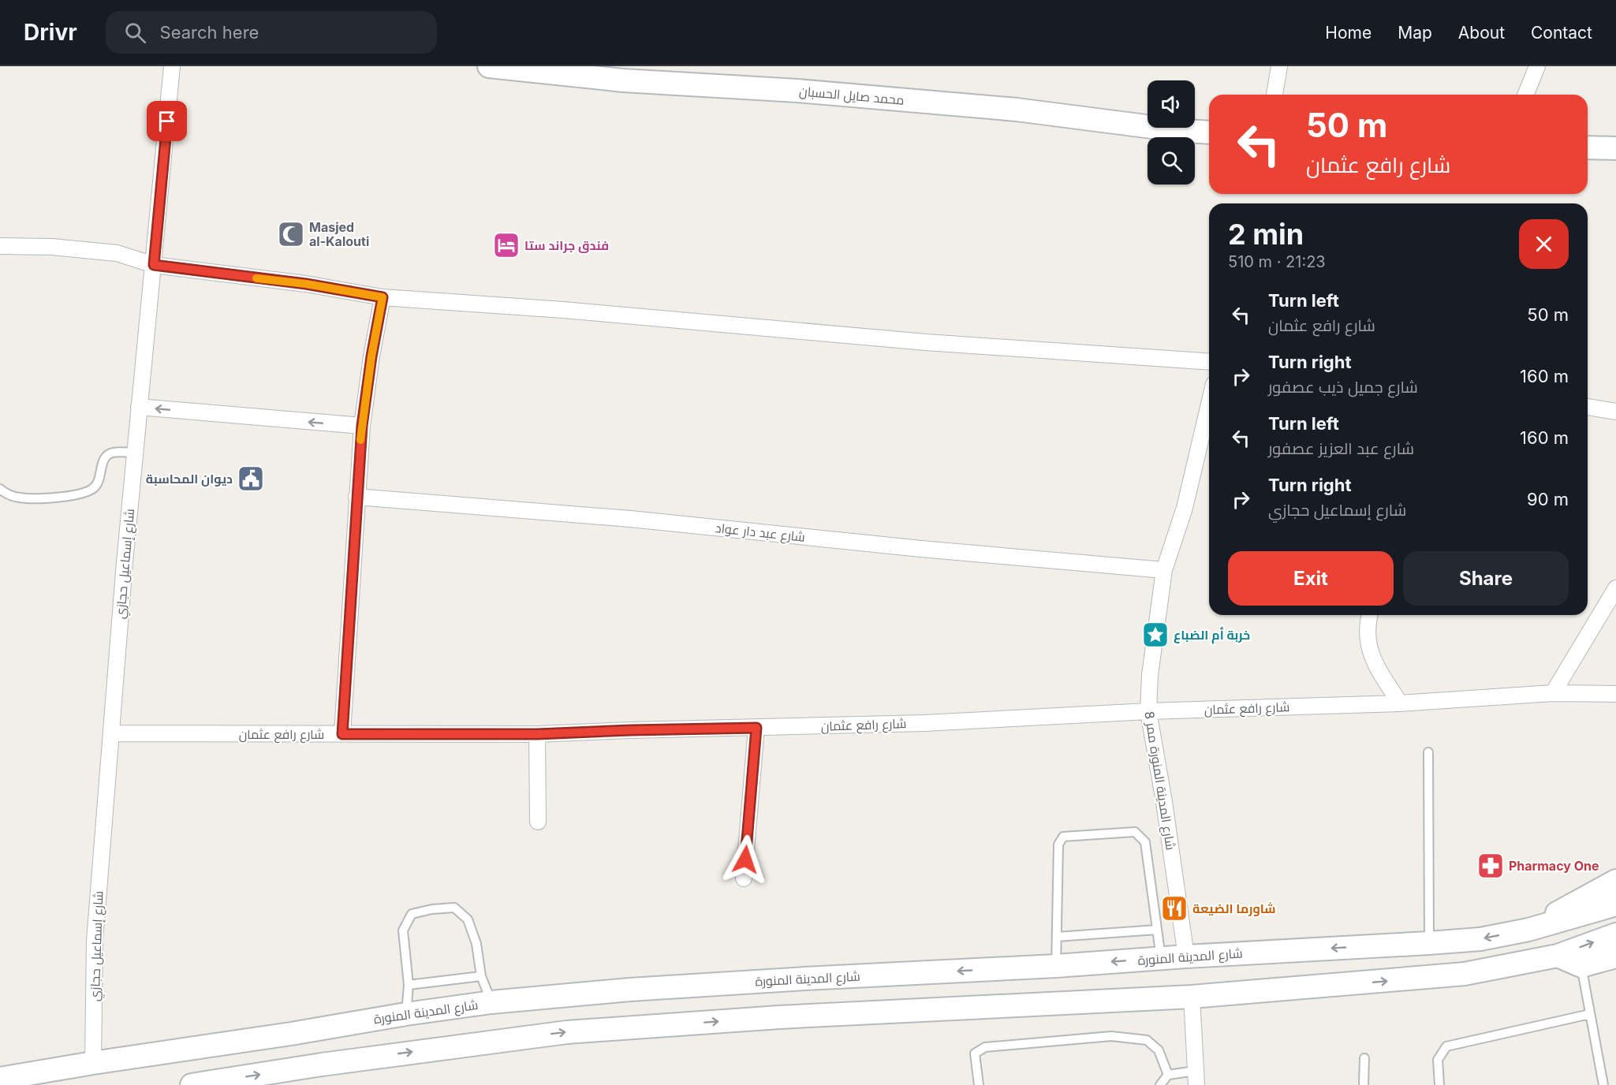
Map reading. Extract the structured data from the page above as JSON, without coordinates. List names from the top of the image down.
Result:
{
  "streets": {
    "main road": ["محمد صايل الحسبان", "شارع المدينة المنورة"],
    "street": [
      "شارع عبد دار عواد",
      "شارع إسماعيل حجازي",
      "شارع رافع عثمان",
      "شارع المدينة المنورة ممر 8"
    ]
  },
  "crossings": [
    ["شارع عبد دار عواد", "شارع المدينة المنورة ممر 8"],
    ["شارع إسماعيل حجازي", "شارع رافع عثمان"],
    ["شارع إسماعيل حجازي", "شارع المدينة المنورة"],
    ["شارع رافع عثمان", "شارع المدينة المنورة ممر 8"],
    ["شارع المدينة المنورة ممر 8", "شارع المدينة المنورة"]
  ],
  "places": {
    "mosque": ["Masjed al-Kalouti"],
    "hotel": ["فندق جراند ستا"],
    "public building": ["ديوان المحاسبة"],
    "place": ["خربة أم الضباع"],
    "pharmacy": ["Pharmacy One"],
    "restaurant": ["شاورما الضيعة"]
  },
  "page": {
    "header": "Drivr",
    "search": "Search here",
    "nav": [
      "Home",
      "Map",
      "About",
      "Contact"
    ],
    "turn": ["50 m", "شارع رافع عثمان"],
    "heading": ["2 min", "510 m · 21:23"],
    "list": [
      {
        "name": "Turn left",
        "note": "شارع رافع عثمان",
        "value": "50 m"
      },
      {
        "name": "Turn right",
        "note": "شارع جميل ذيب عصفور",
        "value": "160 m"
      },
      {
        "name": "Turn left",
        "note": "شارع عبد العزيز عصفور",
        "value": "160 m"
      },
      {
        "name": "Turn right",
        "note": "شارع إسماعيل حجازي",
        "value": "90 m"
      }
    ],
    "buttons": ["Exit", "Share"]
  }
}
